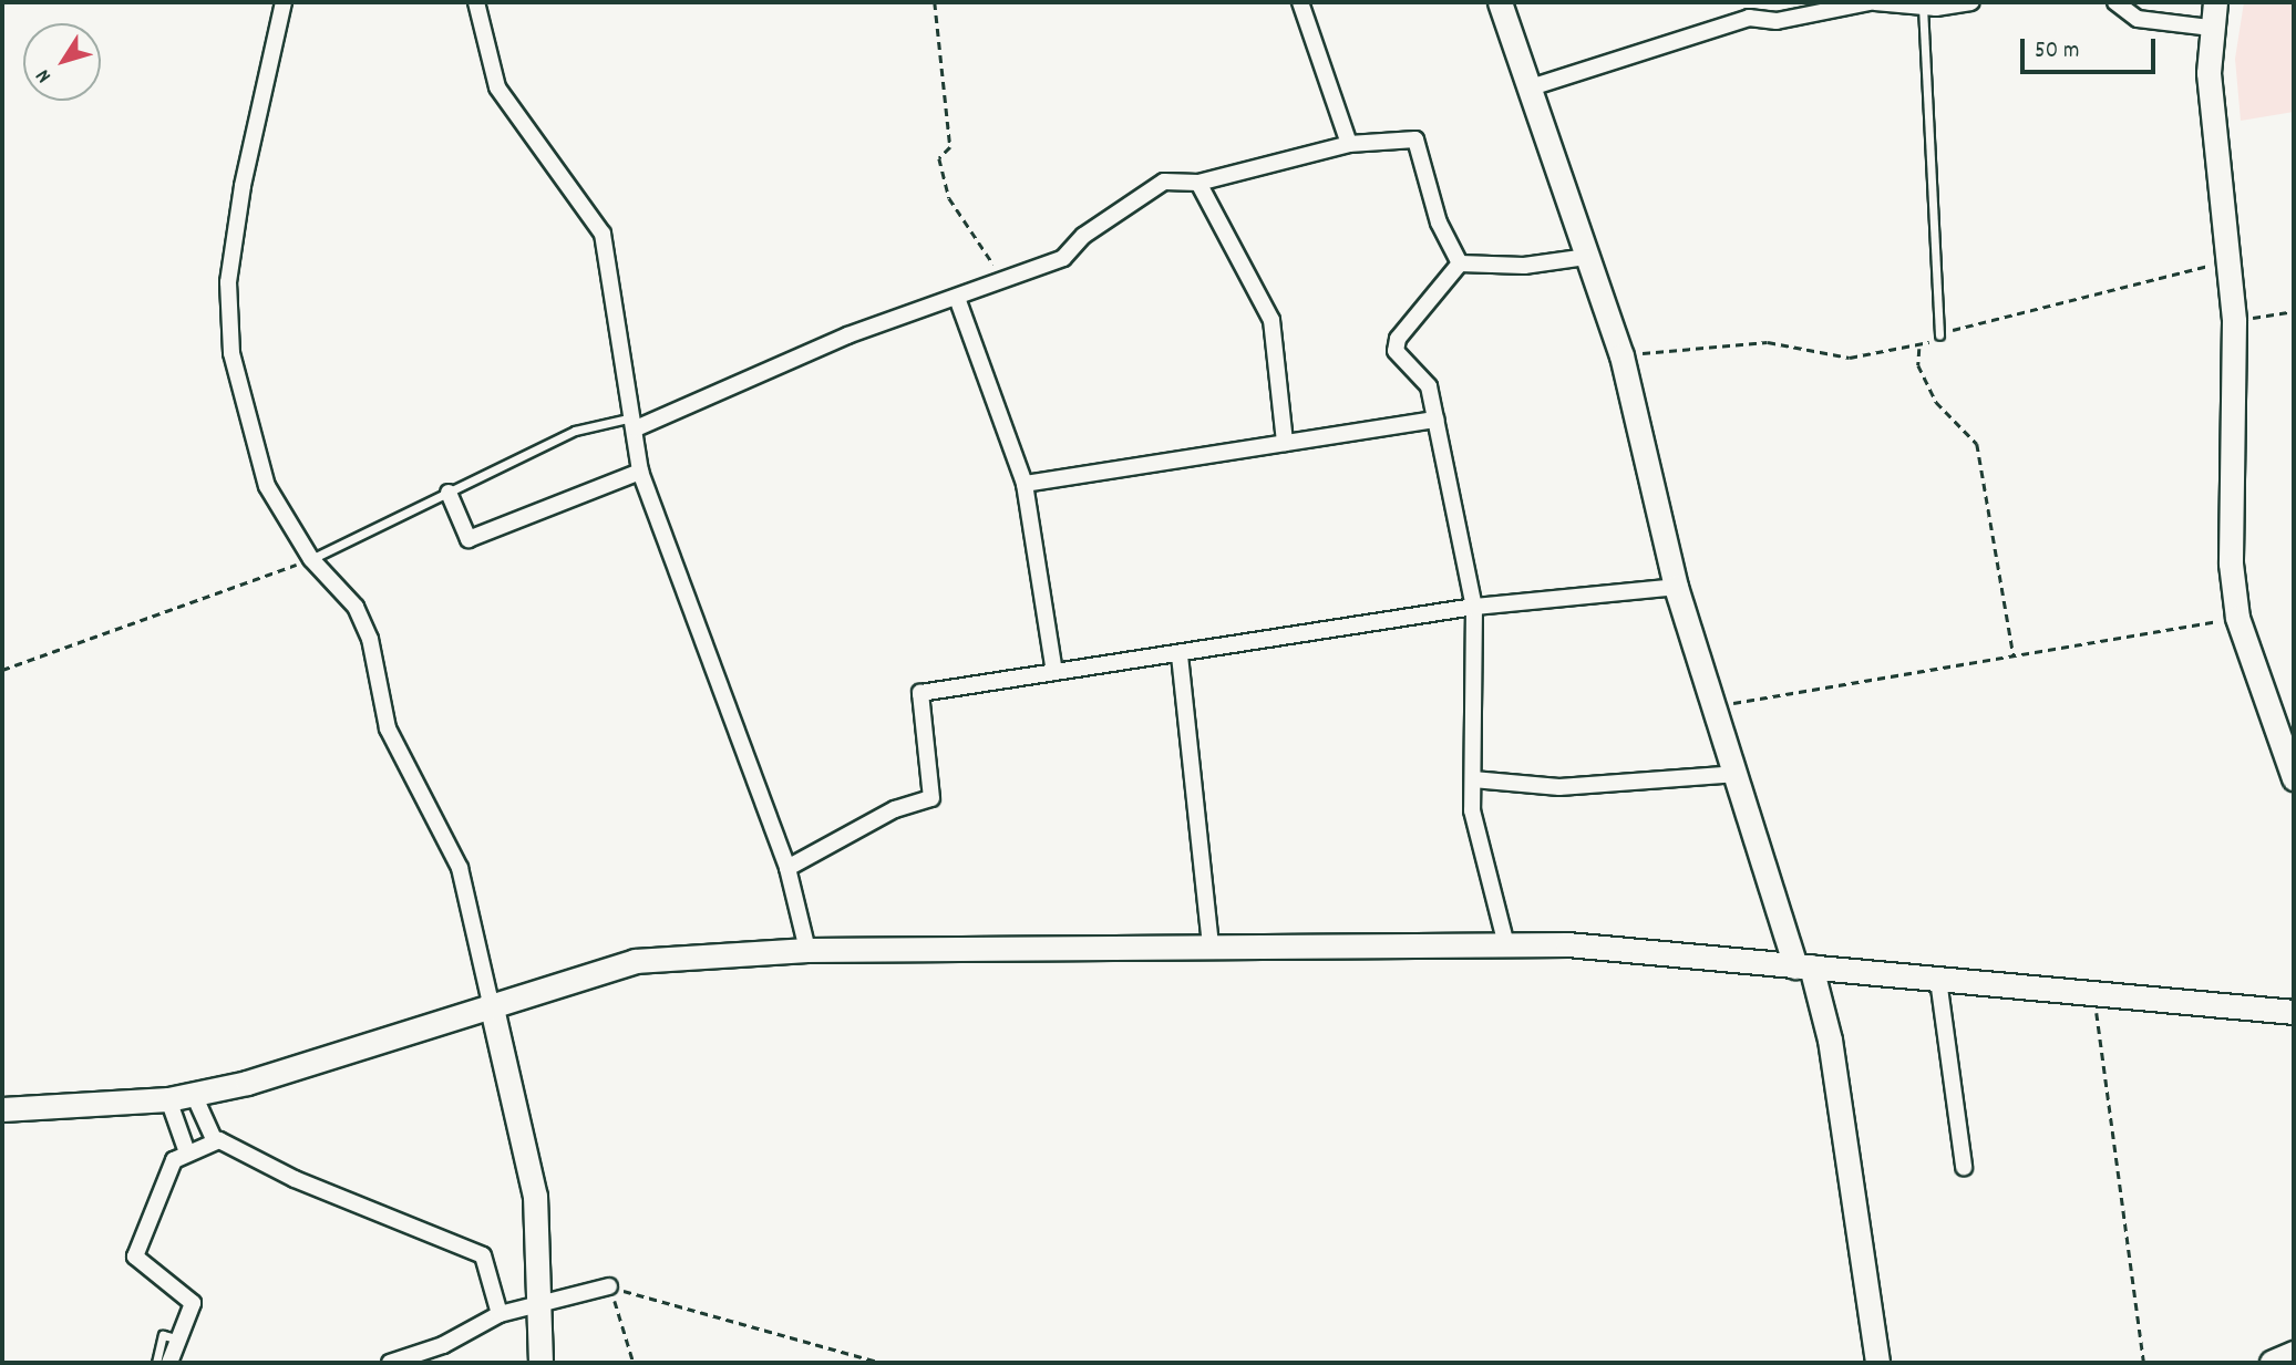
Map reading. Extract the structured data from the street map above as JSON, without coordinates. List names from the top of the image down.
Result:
{
  "scale_bar": "50 m",
  "north": "bottom left"
}
